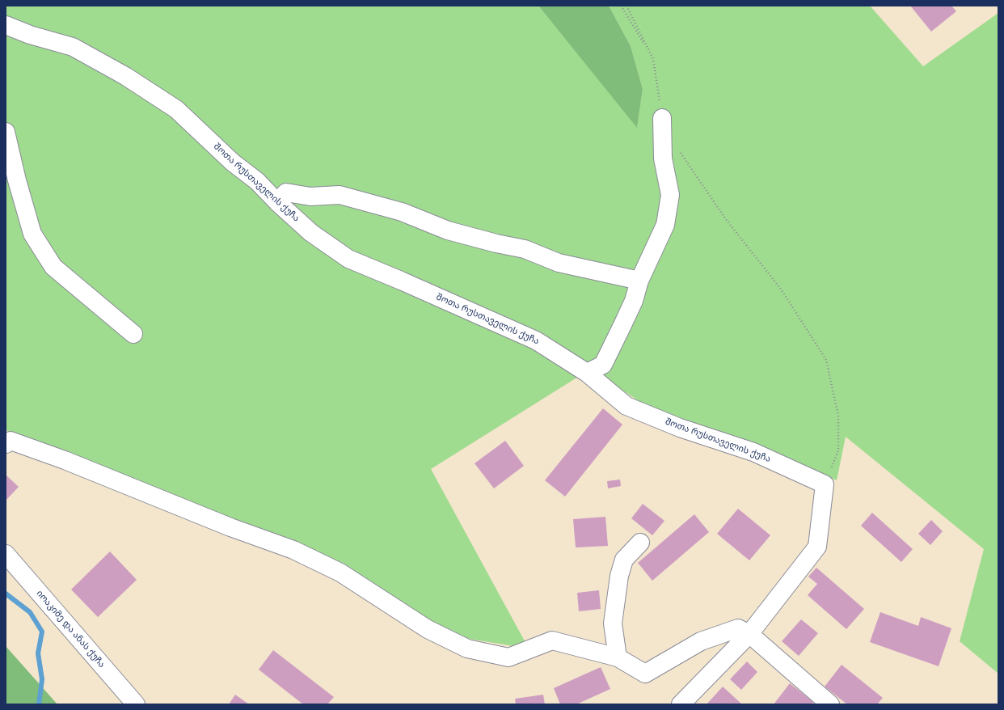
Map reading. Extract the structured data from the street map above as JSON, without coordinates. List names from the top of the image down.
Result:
{
  "streets": {
    "street": ["შოთა რუსთაველის ქუჩა", "იოაკიმე და ანას ქუჩა"]
  }
}
